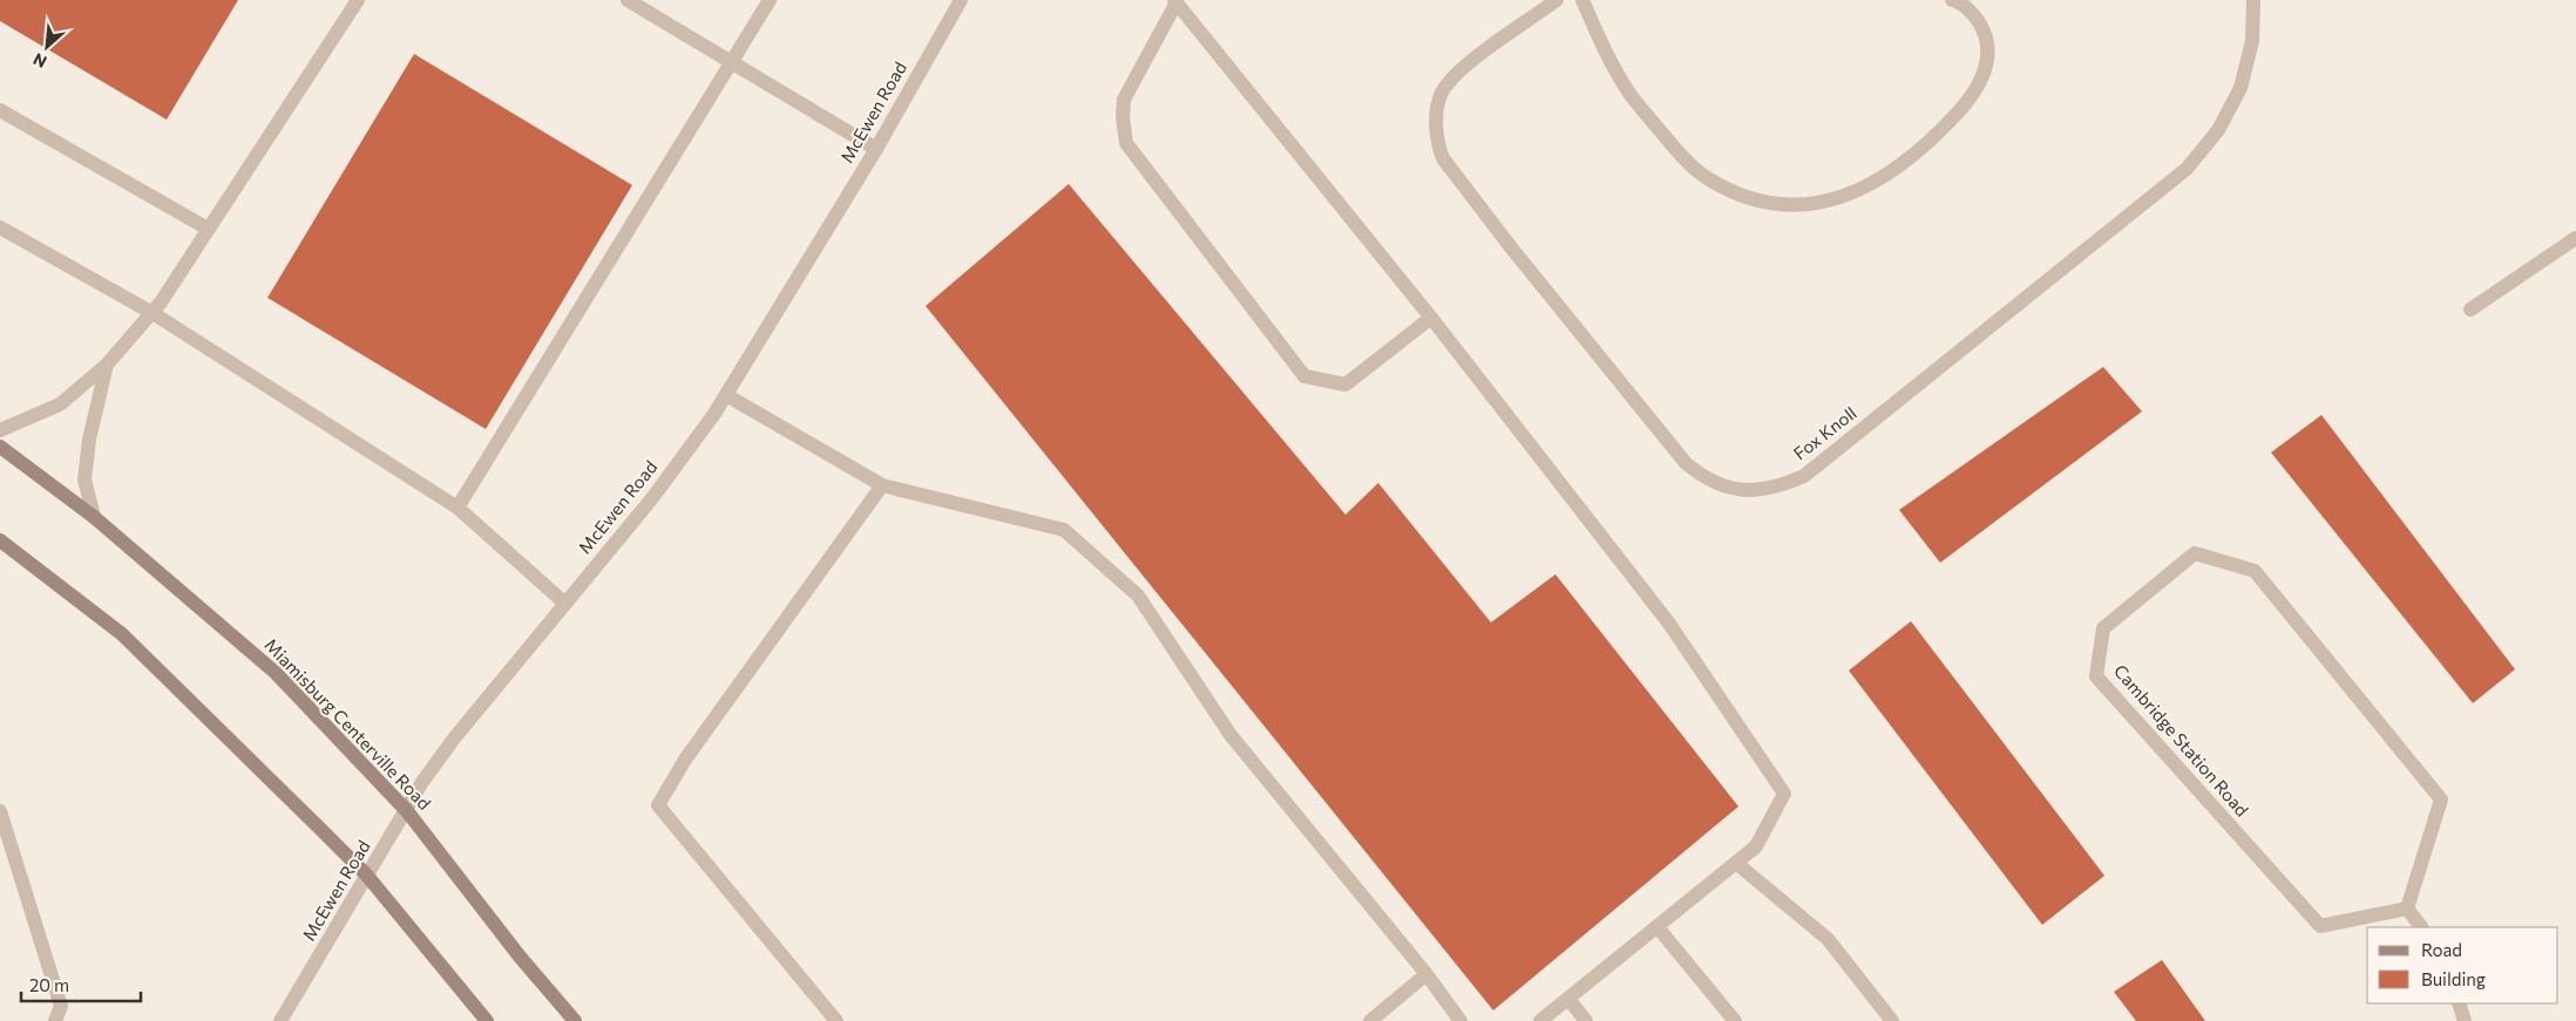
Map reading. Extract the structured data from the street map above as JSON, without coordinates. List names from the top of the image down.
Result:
{
  "streets": {
    "main road": ["Miamisburg Centerville Road"],
    "street": ["McEwen Road", "Fox Knoll", "Cambridge Station Road"]
  },
  "crossings": [
    ["McEwen Road", "Miamisburg Centerville Road"]
  ],
  "legend": ["Road", "Building"],
  "scale_bar": "20 m",
  "north": "bottom left"
}
